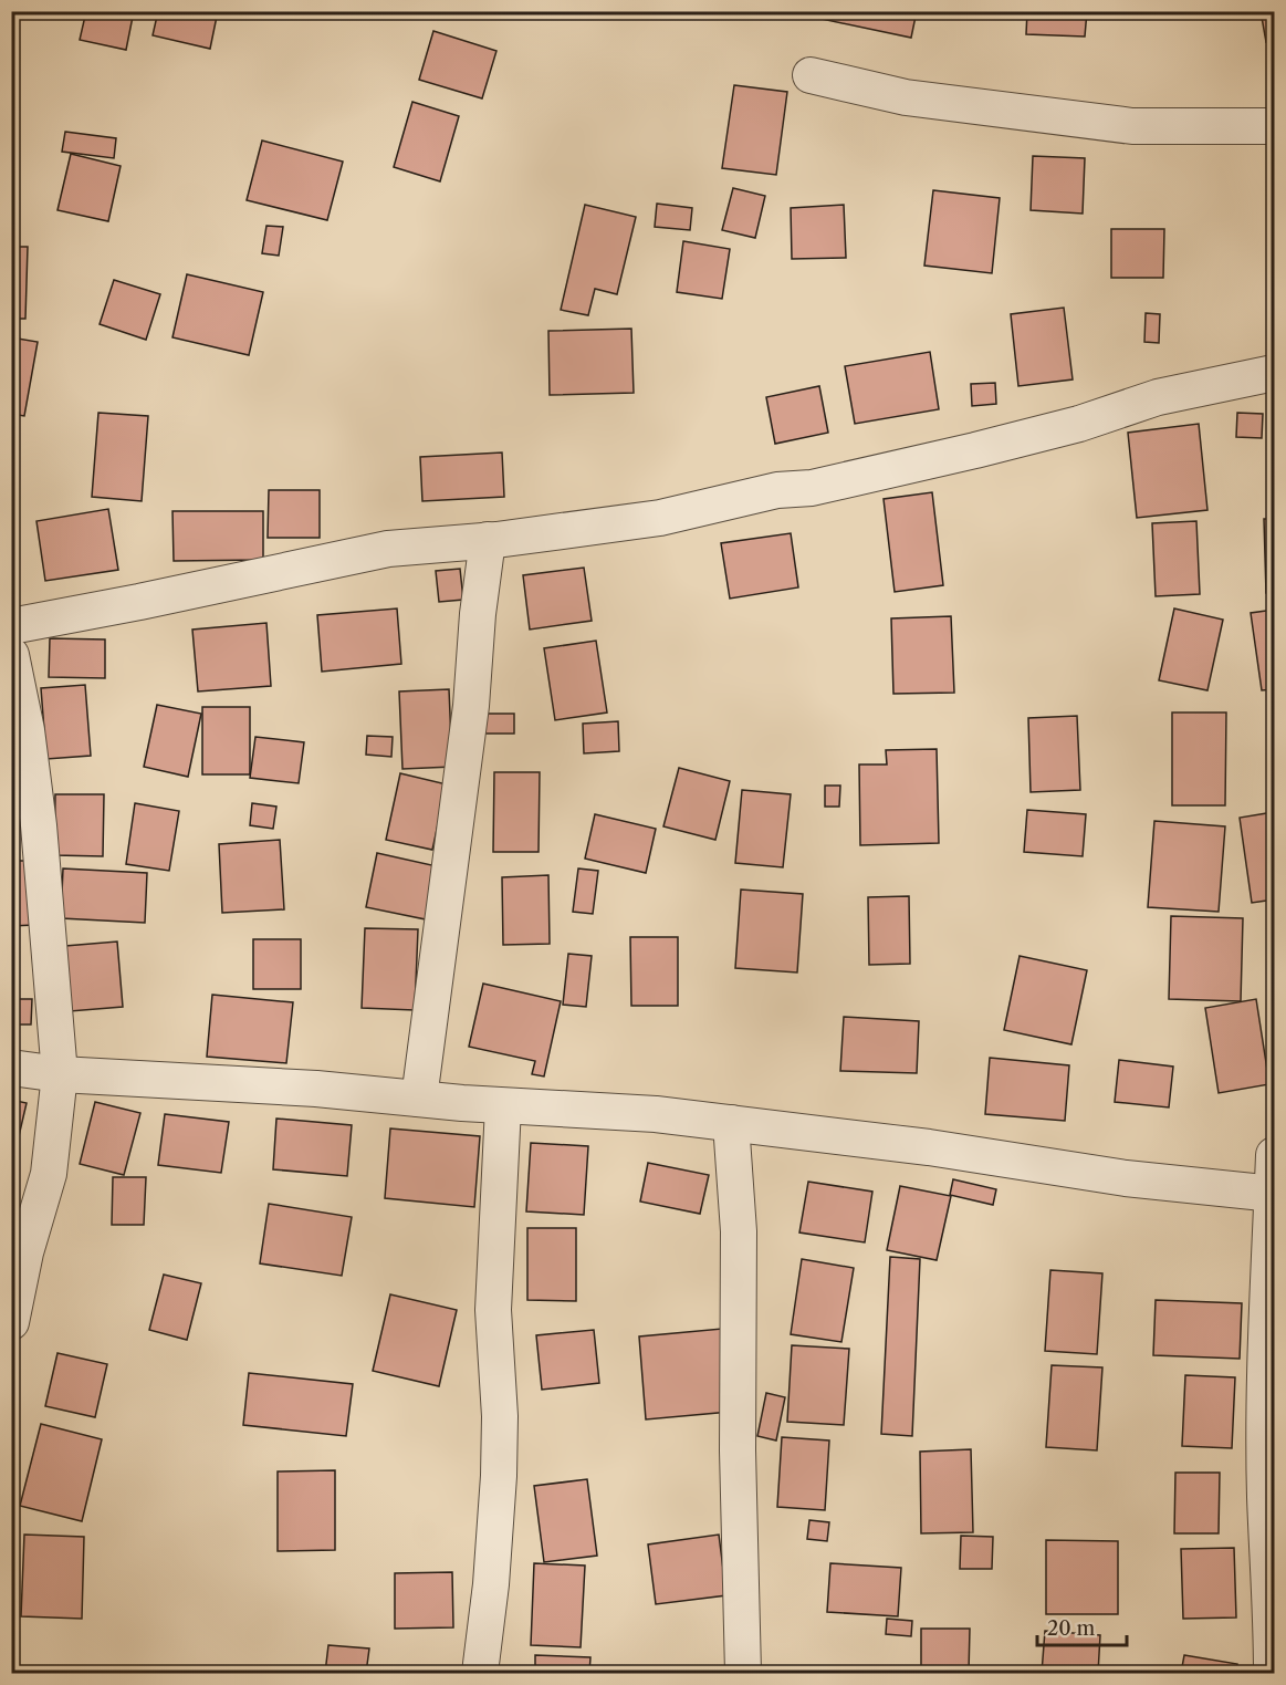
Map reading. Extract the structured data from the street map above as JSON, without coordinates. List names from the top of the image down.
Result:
{
  "scale_bar": "20 m"
}
